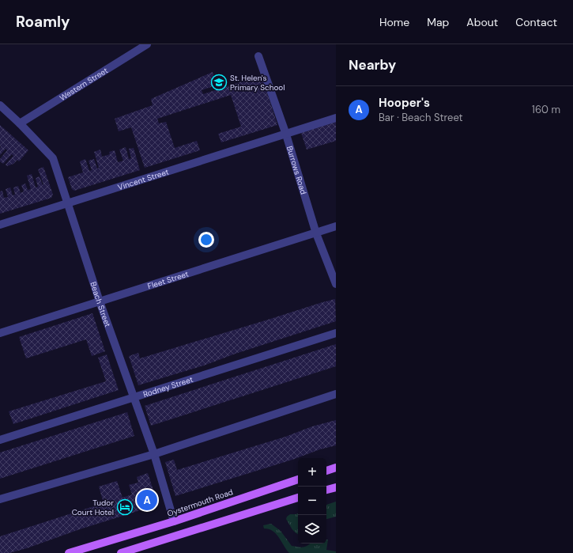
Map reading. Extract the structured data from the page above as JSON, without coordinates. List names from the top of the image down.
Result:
{
  "streets": {
    "main road": ["Oystermouth Road"],
    "street": [
      "Western Street",
      "Burrows Road",
      "Vincent Street",
      "Fleet Street",
      "Beach Street",
      "Rodney Street"
    ]
  },
  "crossings": [
    ["Western Street", "Beach Street"],
    ["Burrows Road", "Vincent Street"],
    ["Burrows Road", "Fleet Street"],
    ["Vincent Street", "Beach Street"],
    ["Fleet Street", "Beach Street"],
    ["Beach Street", "Rodney Street"],
    ["Beach Street", "Oystermouth Road"]
  ],
  "places": {
    "school or university": ["St. Helen's Primary School"],
    "hotel": ["Tudor Court Hotel"]
  },
  "page": {
    "header": "Roamly",
    "nav": [
      "Home",
      "Map",
      "About",
      "Contact"
    ],
    "heading": "Nearby",
    "list": [
      {
        "mark": "A",
        "name": "Hooper's",
        "note": "Bar · Beach Street",
        "value": "160 m"
      }
    ],
    "map_buttons": ["+", "−"],
    "pins": "A"
  }
}
